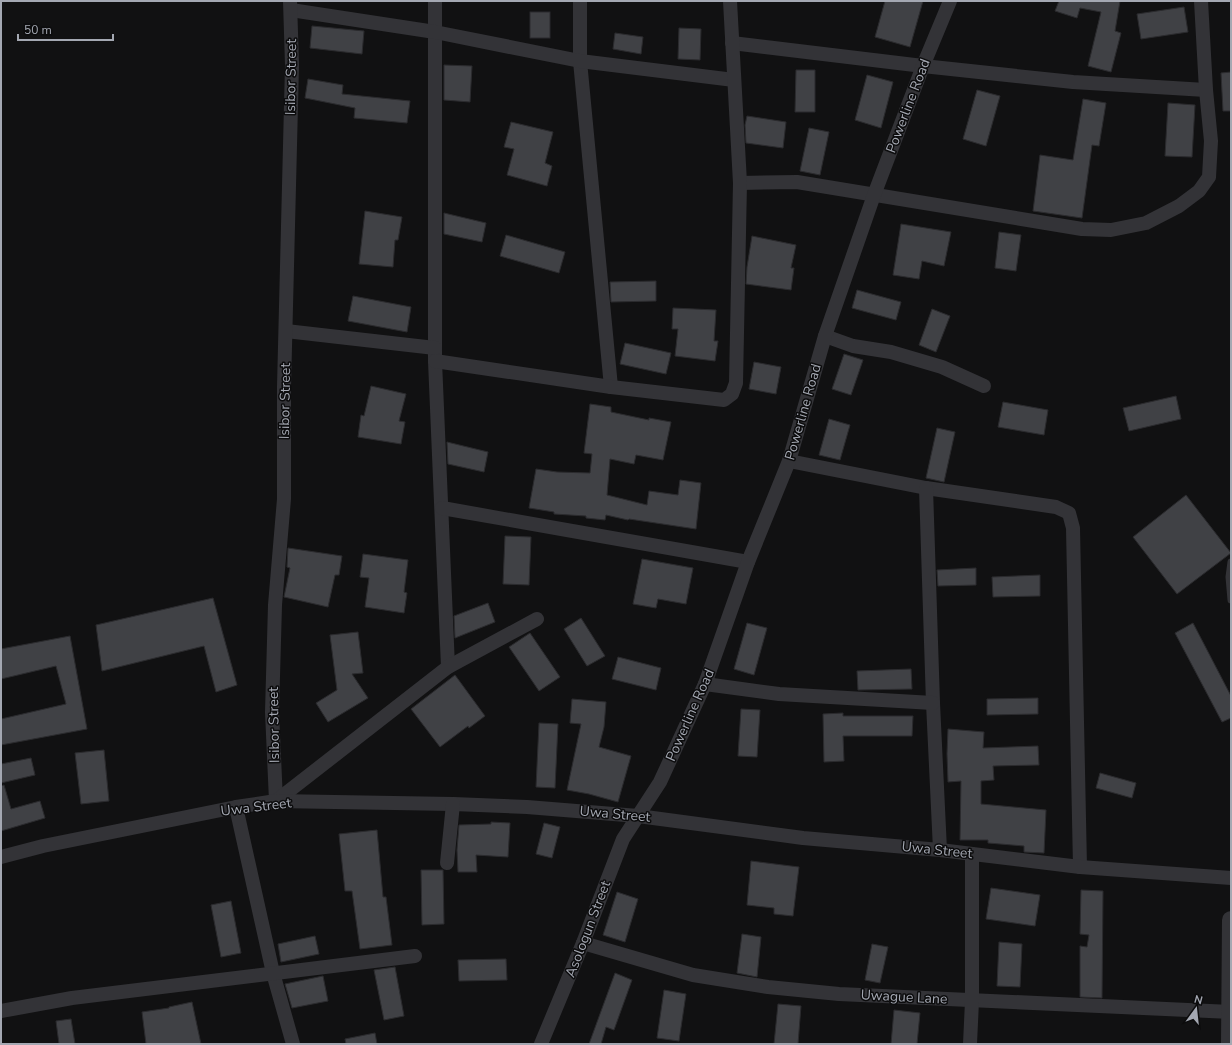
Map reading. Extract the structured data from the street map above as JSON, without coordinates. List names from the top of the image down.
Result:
{
  "streets": {
    "street": [
      "Isibor Street",
      "Powerline Road",
      "Uwa Street",
      "Asologun Street",
      "Uwague Lane"
    ]
  },
  "crossings": [
    ["Isibor Street", "Uwa Street"],
    ["Powerline Road", "Uwa Street"],
    ["Powerline Road", "Asologun Street"],
    ["Uwa Street", "Asologun Street"],
    ["Asologun Street", "Uwague Lane"]
  ],
  "scale_bar": "50 m",
  "north": "top"
}
